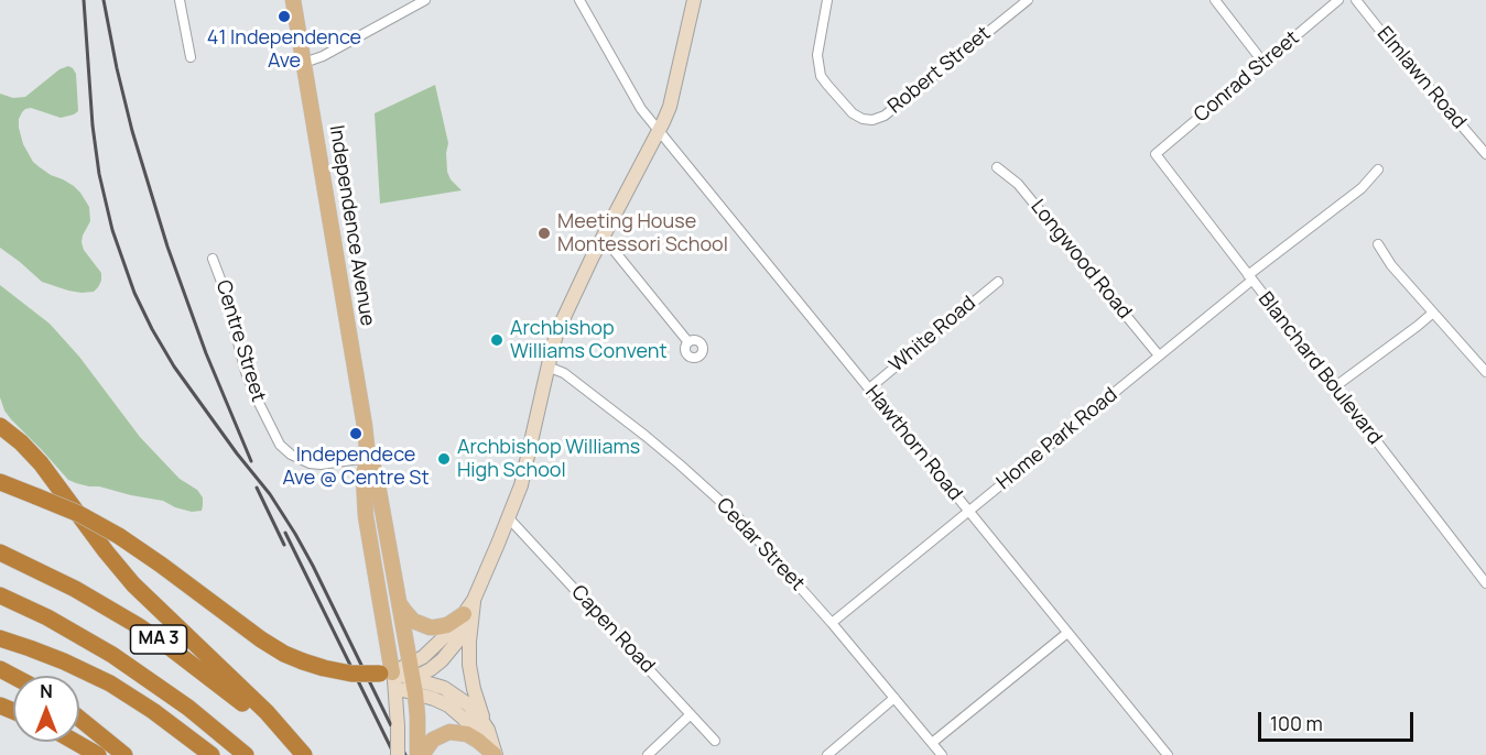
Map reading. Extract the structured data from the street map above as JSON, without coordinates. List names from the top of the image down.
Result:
{
  "streets": {
    "highway": ["MA 3"],
    "main road": ["Independence Avenue"],
    "street": [
      "Robert Street",
      "Conrad Street",
      "Elmlawn Road",
      "Longwood Road",
      "White Road",
      "Centre Street",
      "Blanchard Boulevard",
      "Home Park Road",
      "Hawthorn Road",
      "Cedar Street",
      "Capen Road"
    ]
  },
  "crossings": [
    ["Conrad Street", "Blanchard Boulevard"],
    ["Independence Avenue", "Centre Street"],
    ["Longwood Road", "Home Park Road"],
    ["White Road", "Hawthorn Road"],
    ["Blanchard Boulevard", "Home Park Road"],
    ["Home Park Road", "Hawthorn Road"],
    ["Home Park Road", "Cedar Street"]
  ],
  "places": [
    "41 Independence Ave",
    "Meeting House Montessori School",
    "Archbishop Williams Convent",
    "Independece Ave @ Centre St",
    "Archbishop Williams High School"
  ],
  "scale_bar": "100 m",
  "north": "top"
}
